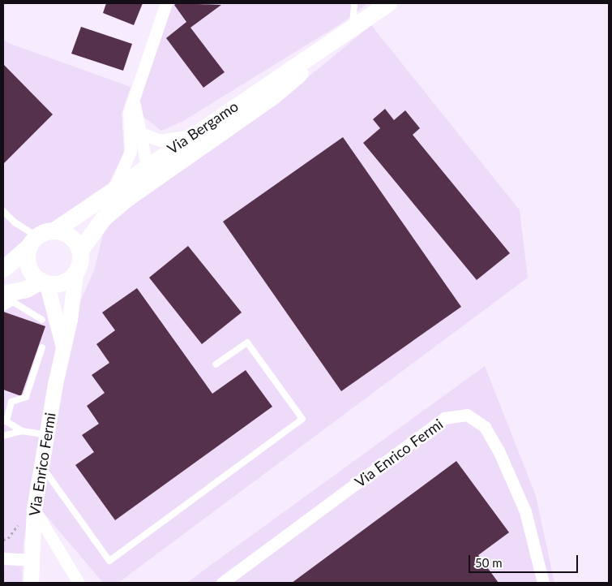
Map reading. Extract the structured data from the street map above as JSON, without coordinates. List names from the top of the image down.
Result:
{
  "streets": {
    "main road": ["Via Bergamo"],
    "street": ["Via Enrico Fermi"]
  },
  "crossings": [
    ["Via Bergamo", "Via Enrico Fermi"]
  ],
  "scale_bar": "50 m"
}
